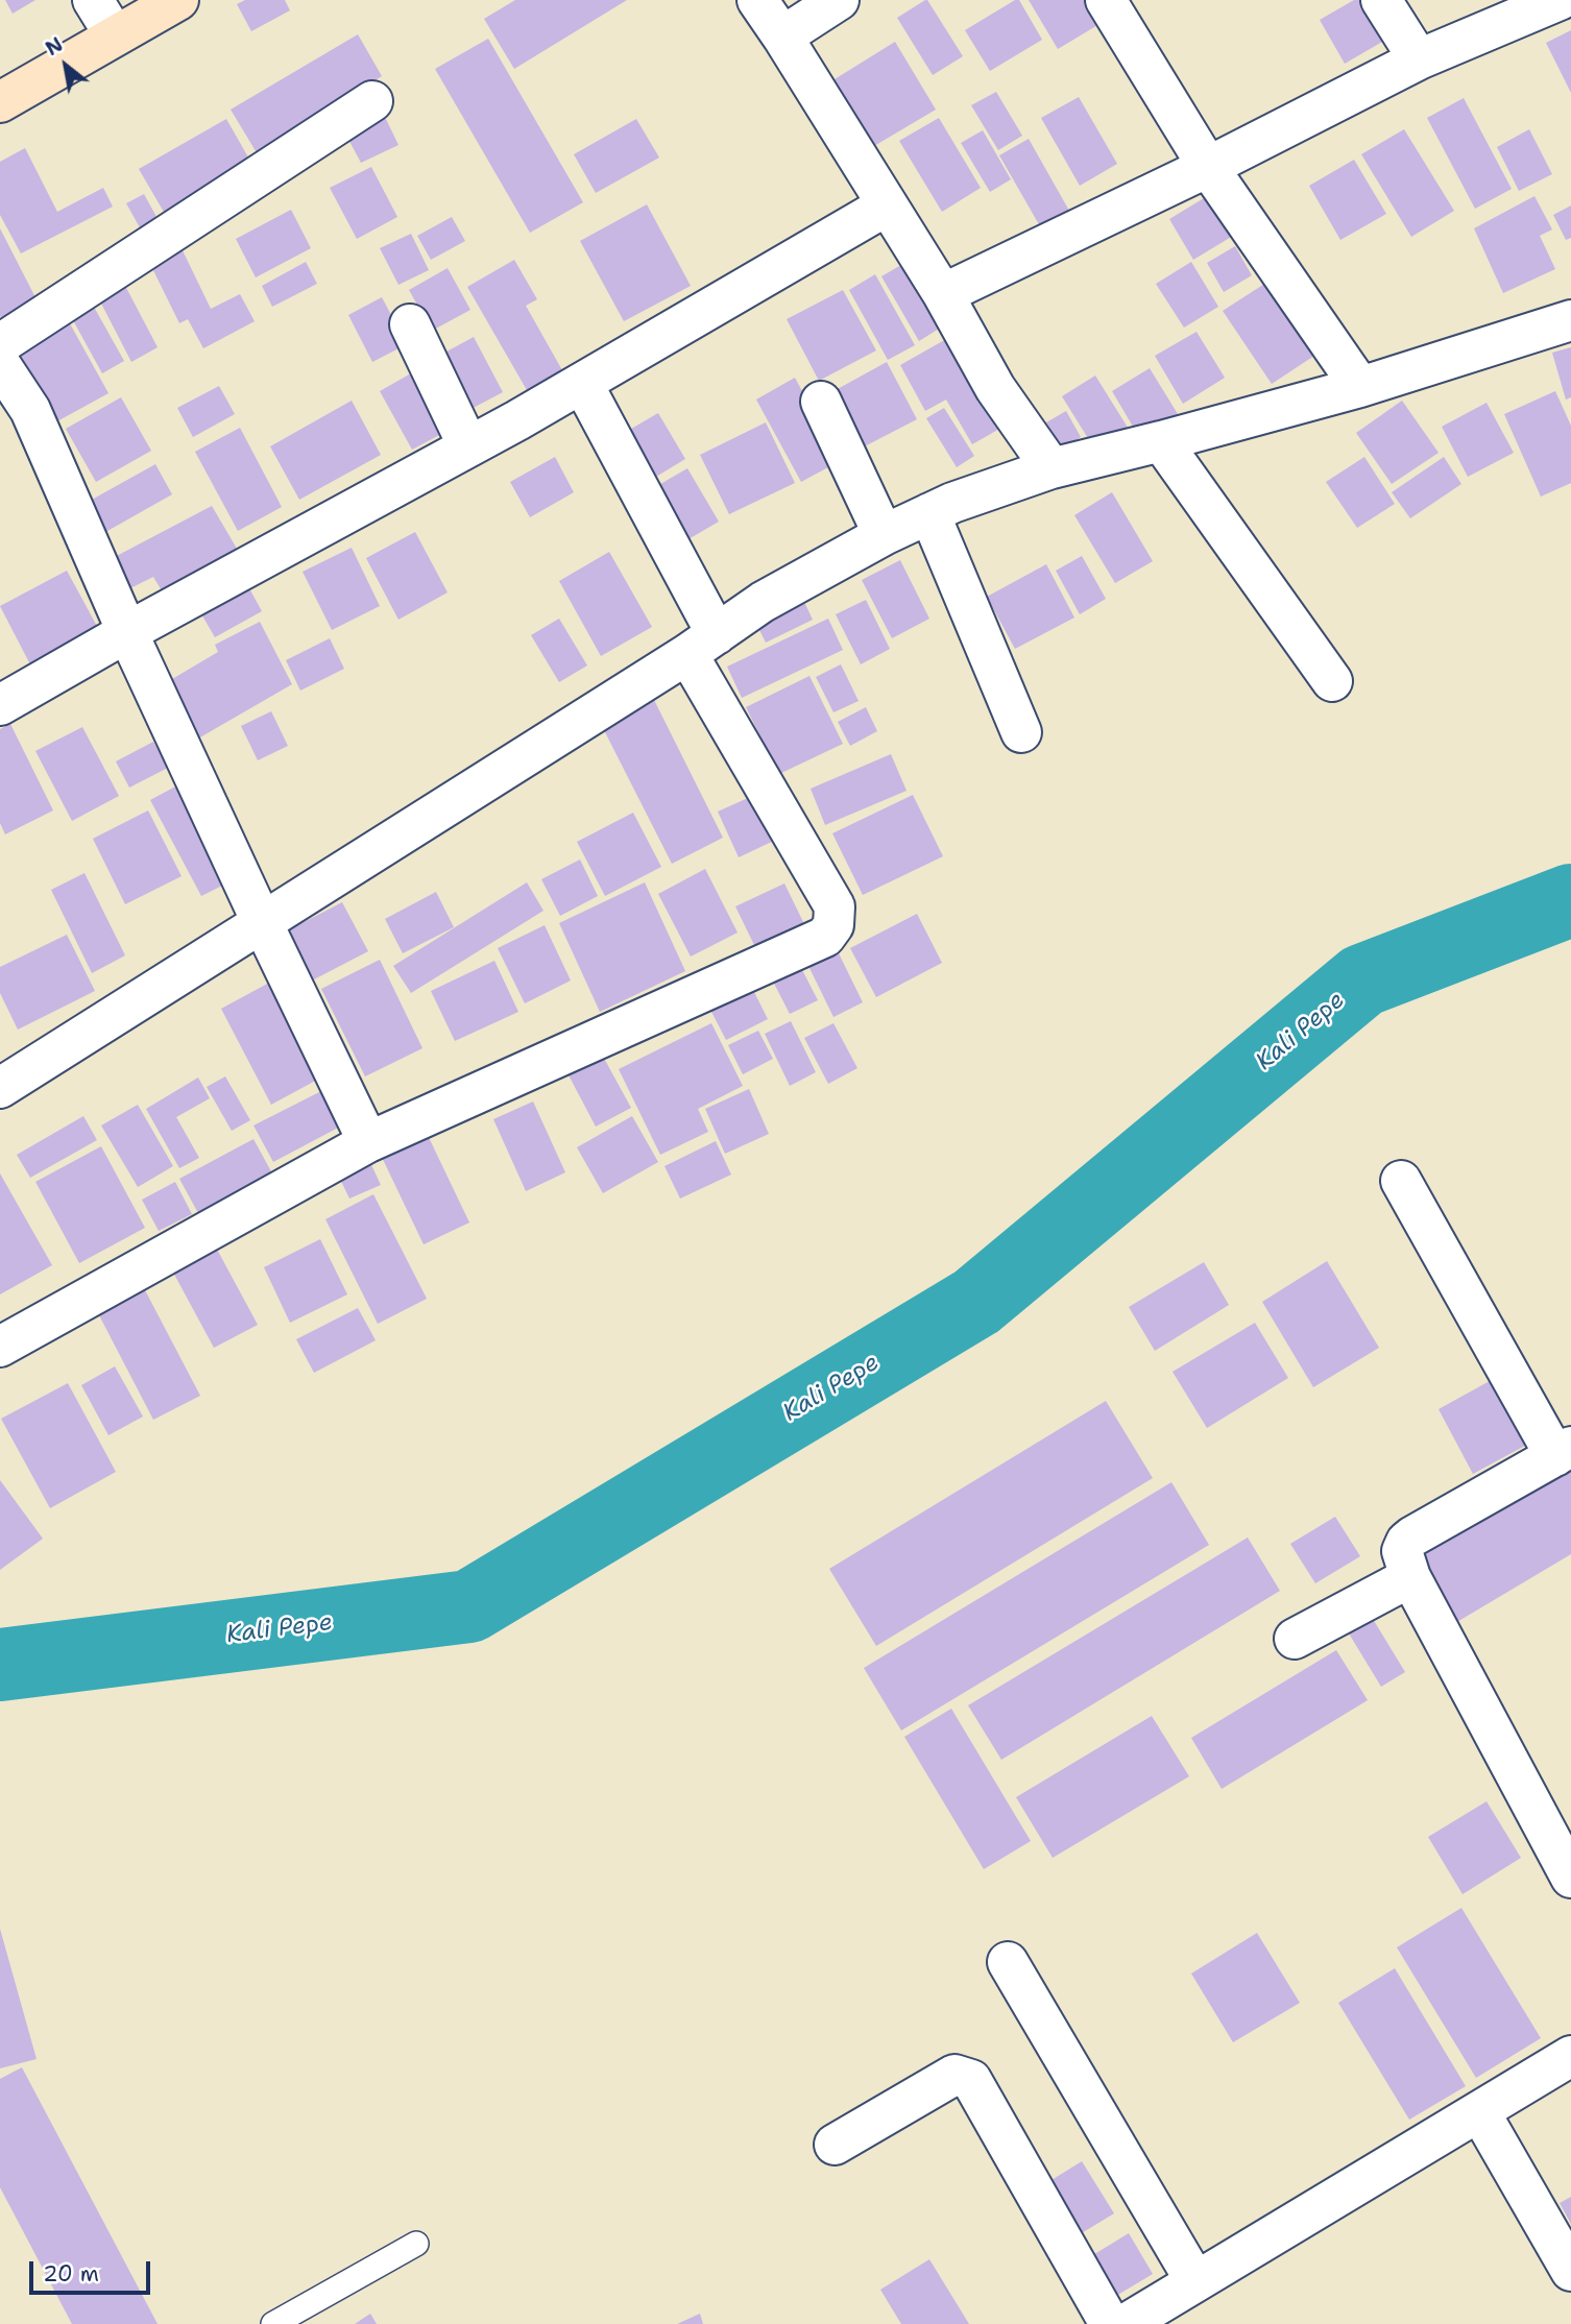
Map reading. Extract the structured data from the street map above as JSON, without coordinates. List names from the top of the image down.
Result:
{
  "water": ["Kali Pepe"],
  "scale_bar": "20 m",
  "north": "top left"
}
